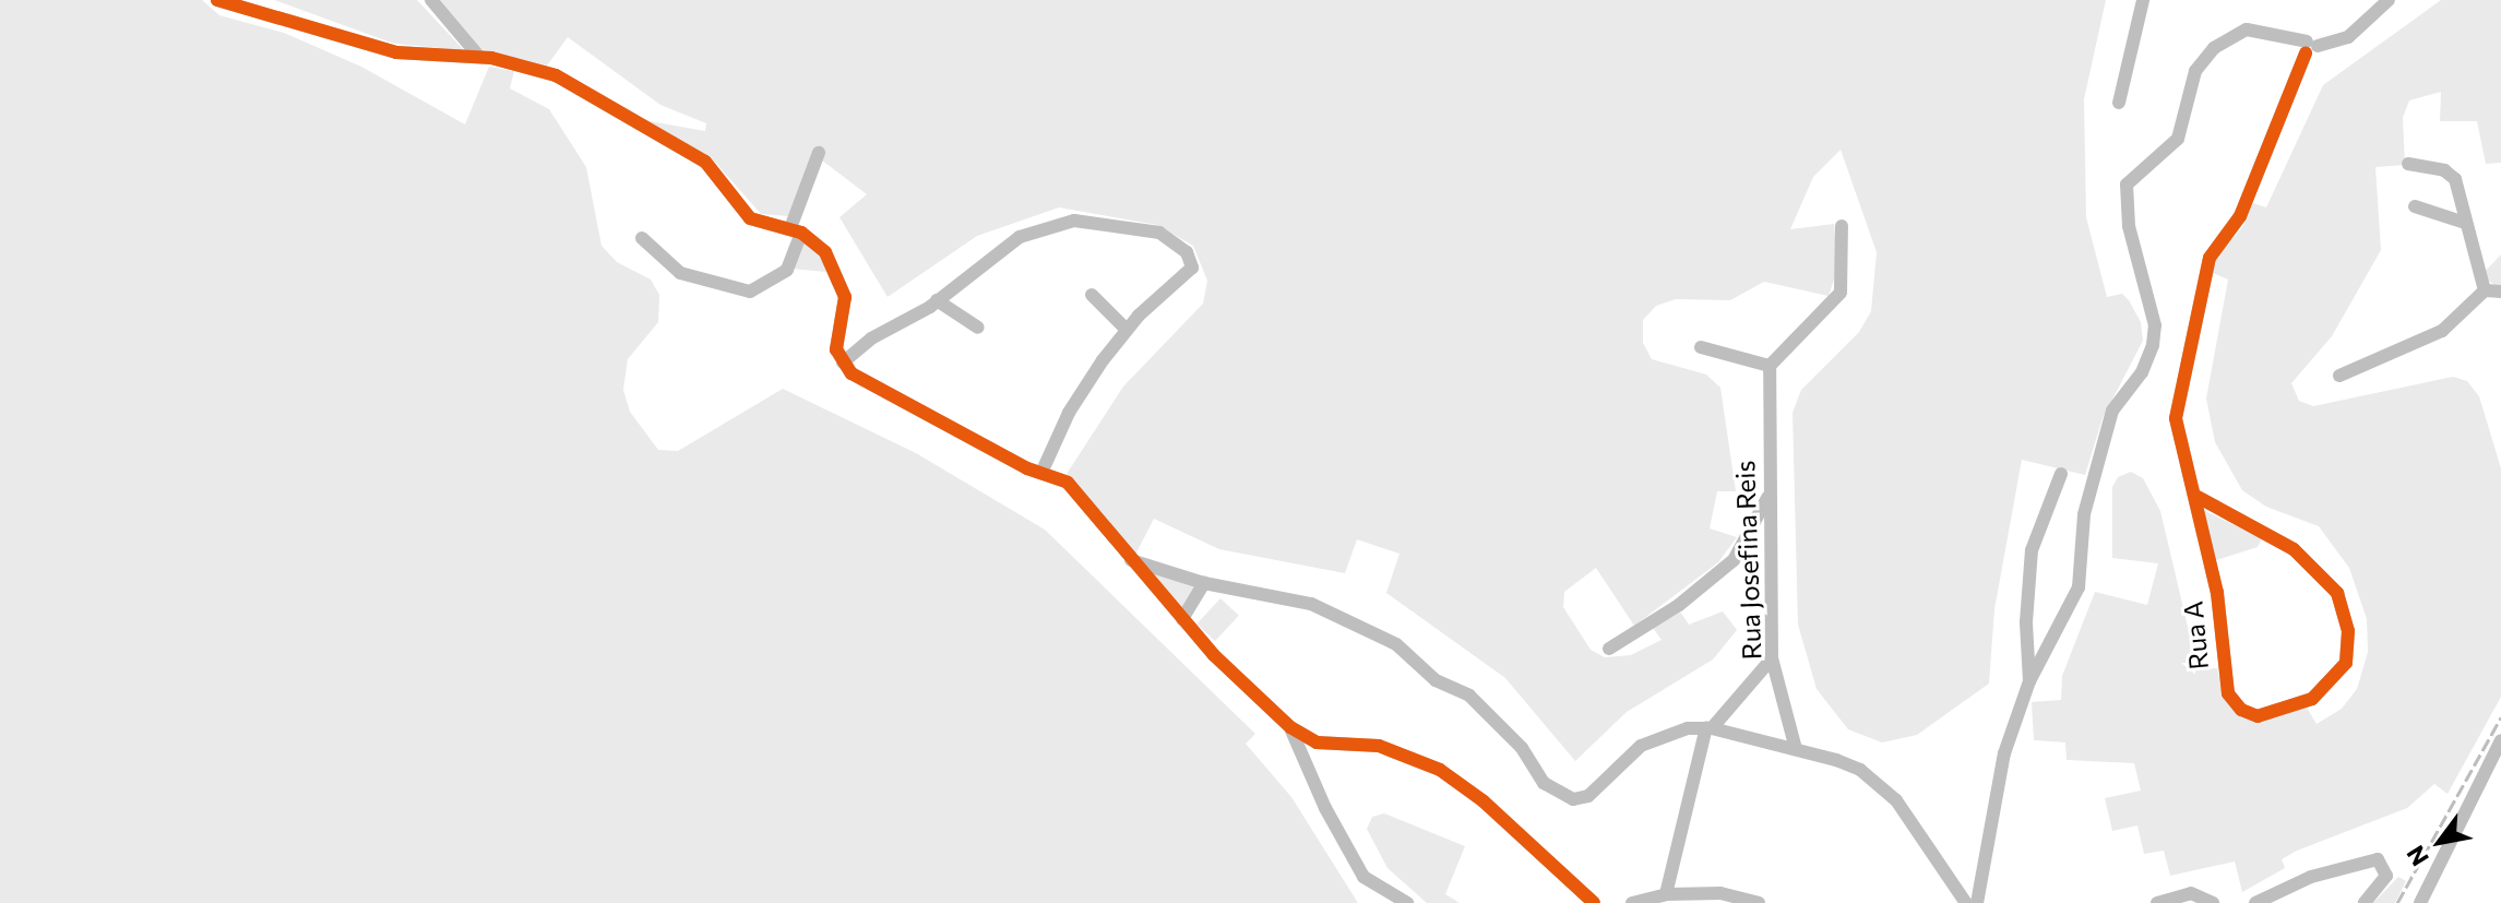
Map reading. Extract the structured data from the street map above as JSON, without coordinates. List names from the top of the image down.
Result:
{
  "streets": {
    "street": ["Rua Josefina Reis", "Rua A"]
  },
  "north": "bottom left"
}
